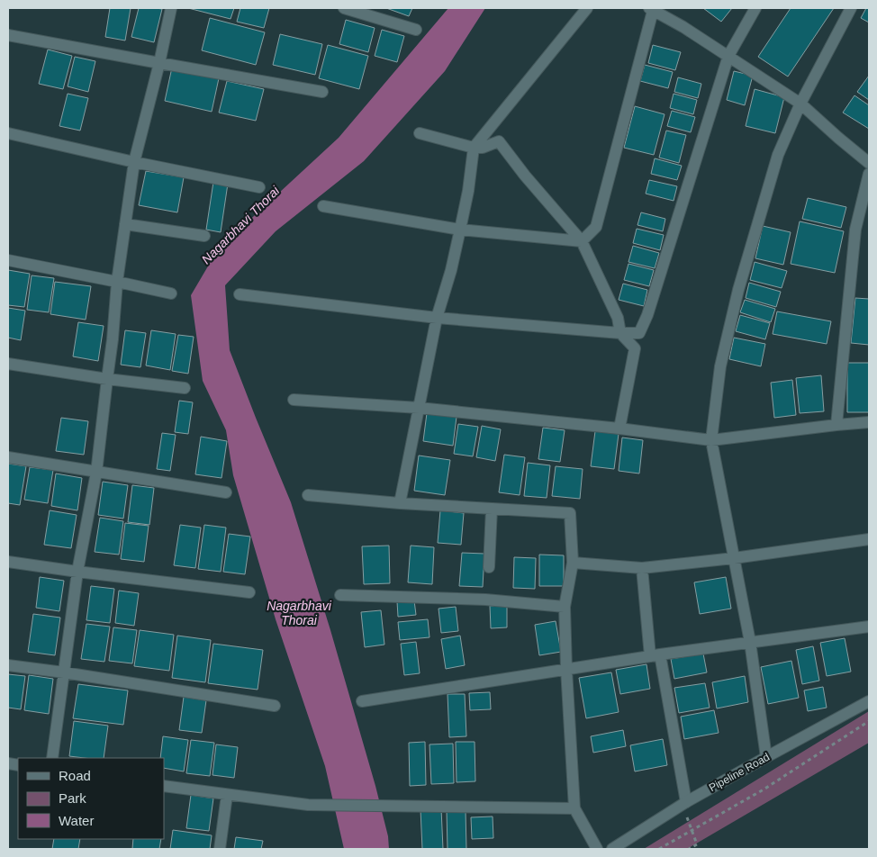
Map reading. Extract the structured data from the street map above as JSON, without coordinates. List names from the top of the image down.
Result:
{
  "streets": {
    "street": ["Pipeline Road"]
  },
  "water": ["Nagarbhavi Thorai"],
  "legend": ["Road", "Park", "Water"]
}
